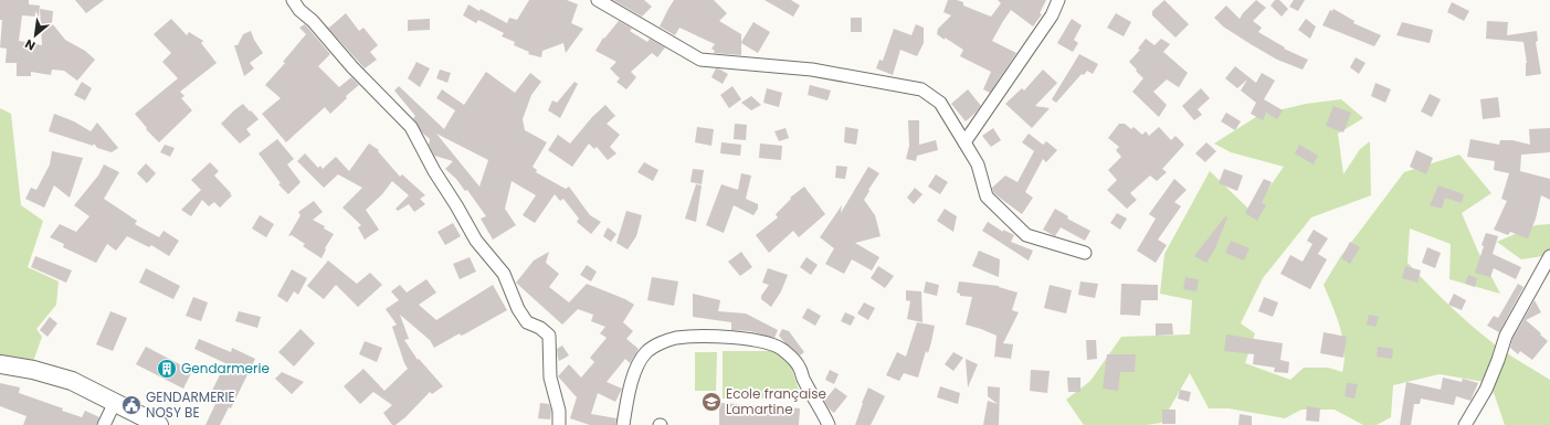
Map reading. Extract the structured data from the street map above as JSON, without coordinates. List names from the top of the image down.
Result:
{
  "places": {
    "building": ["Gendarmerie"],
    "school or university": ["Ecole française Lamartine"],
    "public building": ["GENDARMERIE NOSY BE"]
  },
  "north": "bottom left"
}
